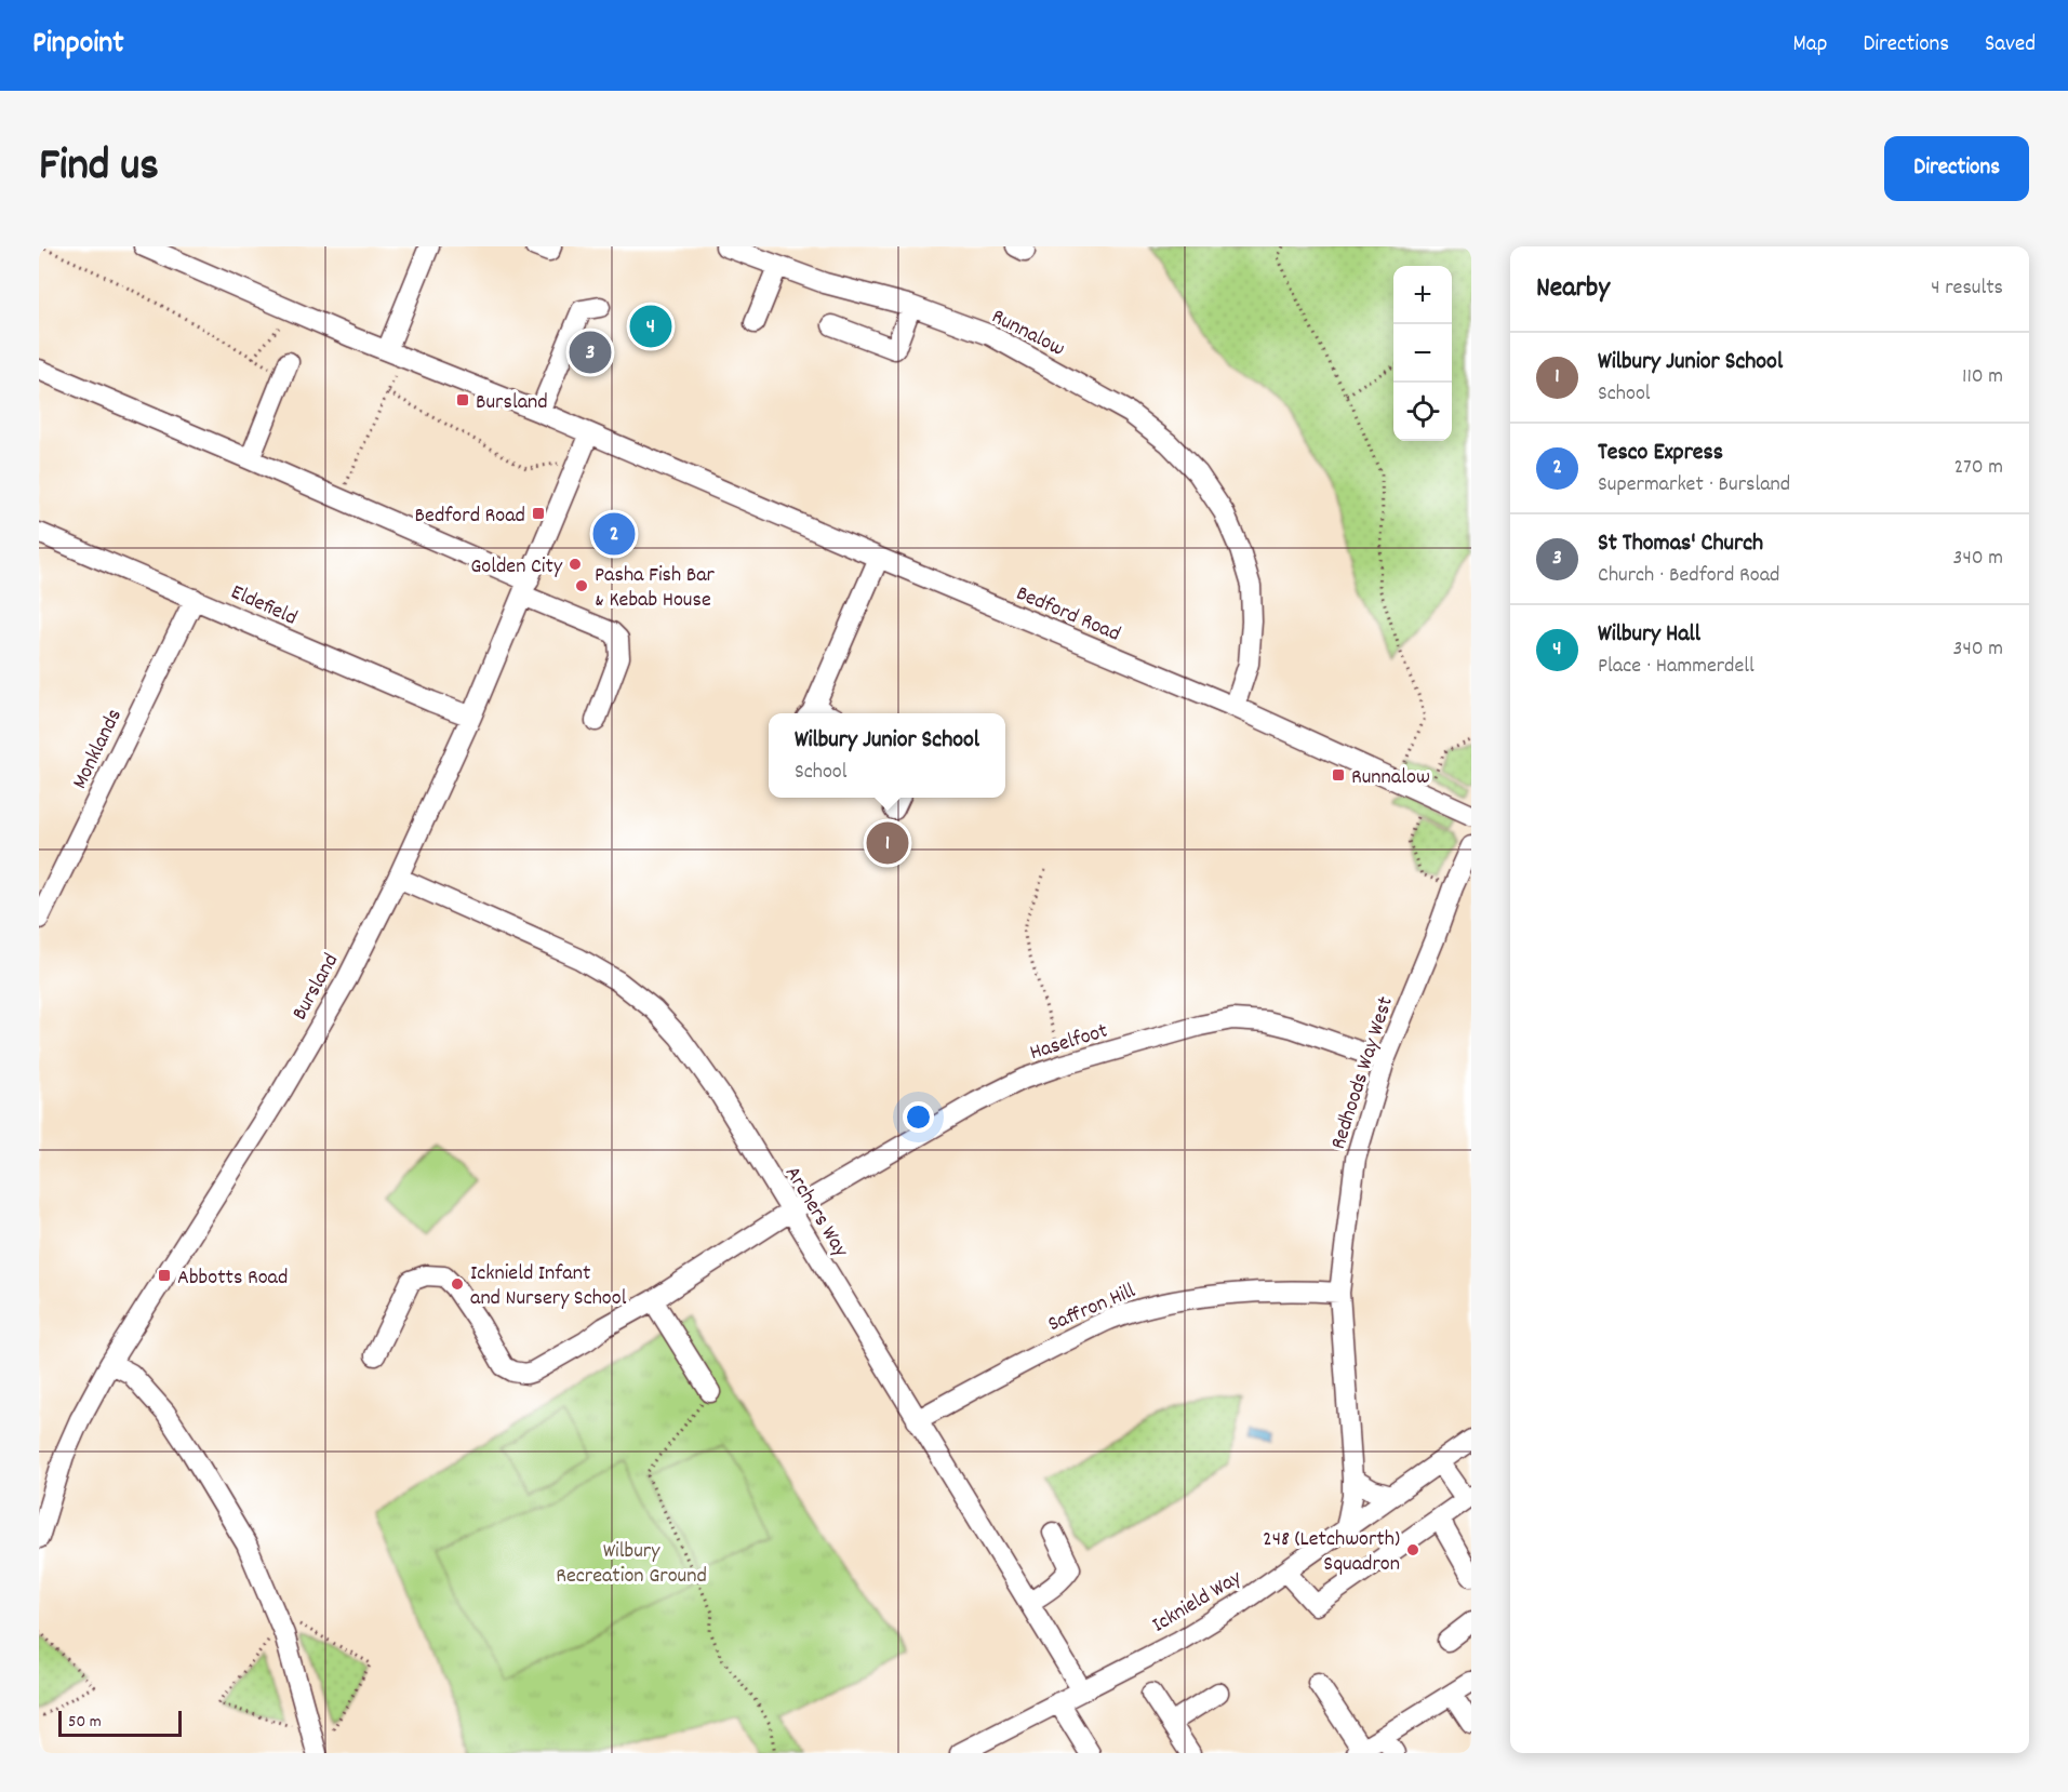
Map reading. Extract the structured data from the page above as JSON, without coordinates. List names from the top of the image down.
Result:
{
  "streets": {
    "street": [
      "Runnalow",
      "Eldefield",
      "Bedford Road",
      "Monklands",
      "Bursland",
      "Haselfoot",
      "Redhoods Way West",
      "Archers Way",
      "Saffron Hill",
      "Icknield Way"
    ]
  },
  "crossings": [
    ["Runnalow", "Bedford Road"],
    ["Eldefield", "Monklands"],
    ["Eldefield", "Bursland"],
    ["Bedford Road", "Bursland"],
    ["Bursland", "Archers Way"],
    ["Haselfoot", "Redhoods Way West"],
    ["Haselfoot", "Archers Way"],
    ["Redhoods Way West", "Saffron Hill"],
    ["Redhoods Way West", "Icknield Way"],
    ["Archers Way", "Saffron Hill"],
    ["Archers Way", "Icknield Way"]
  ],
  "parks": ["Wilbury Recreation Ground"],
  "places": {
    "transit": [
      "Bursland",
      "Bedford Road",
      "Runnalow",
      "Abbotts Road"
    ],
    "other": [
      "Golden City",
      "Pasha Fish Bar & Kebab House",
      "Icknield Infant and Nursery School",
      "248 (Letchworth) Squadron"
    ]
  },
  "scale_bar": "50 m",
  "page": {
    "header": "Pinpoint",
    "nav": ["Map", "Directions", "Saved"],
    "title": "Find us",
    "buttons": "Directions",
    "heading": ["Nearby", "4 results"],
    "map_buttons": ["+", "−"],
    "pins": [
      "4",
      "3",
      "2",
      "1"
    ],
    "list": [
      {
        "mark": "1",
        "name": "Wilbury Junior School",
        "note": "School",
        "value": "110 m"
      },
      {
        "mark": "2",
        "name": "Tesco Express",
        "note": "Supermarket · Bursland",
        "value": "270 m"
      },
      {
        "mark": "3",
        "name": "St Thomas' Church",
        "note": "Church · Bedford Road",
        "value": "340 m"
      },
      {
        "mark": "4",
        "name": "Wilbury Hall",
        "note": "Place · Hammerdell",
        "value": "340 m"
      }
    ],
    "popup": ["Wilbury Junior School", "School"],
    "scale": "50 m"
  }
}
